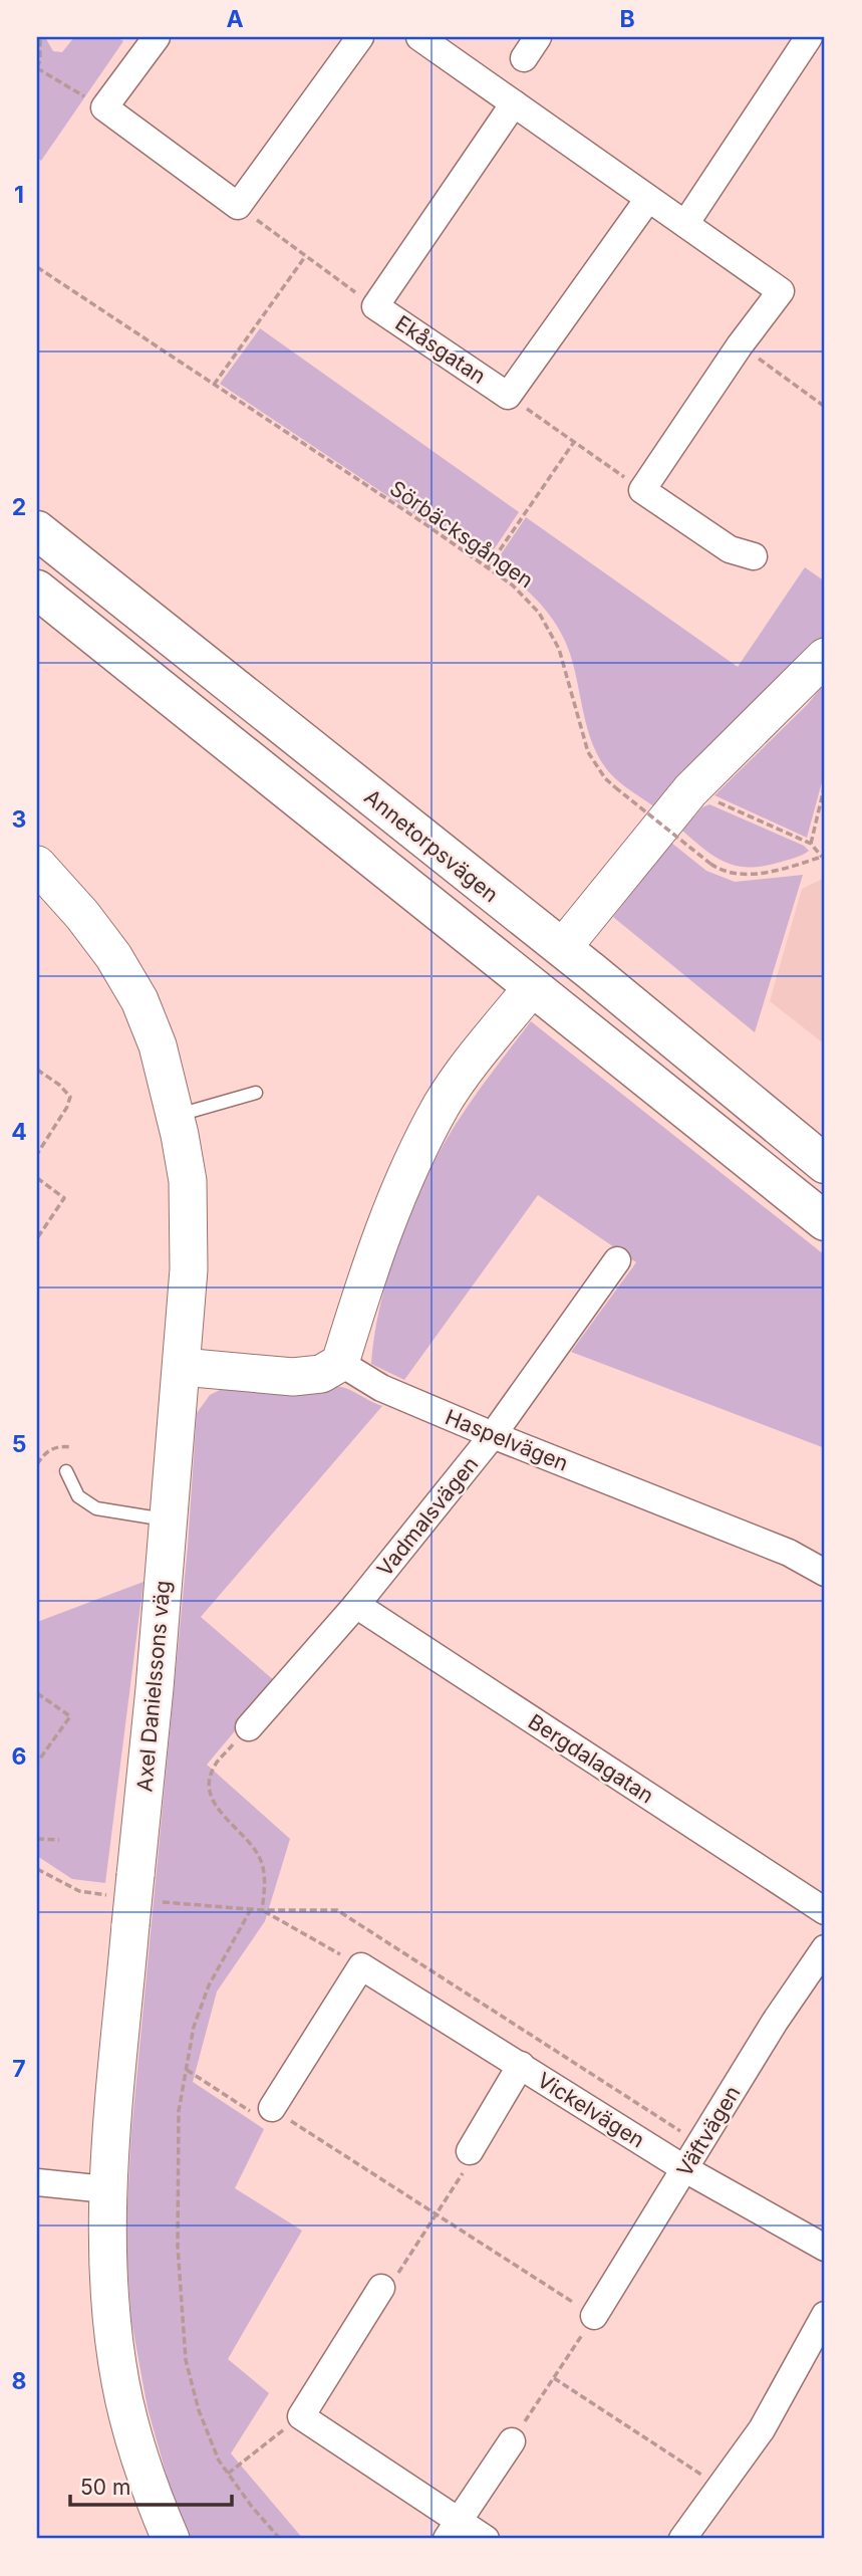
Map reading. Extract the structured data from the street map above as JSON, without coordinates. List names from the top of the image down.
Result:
{
  "streets": {
    "main road": ["Annetorpsvägen"],
    "street": [
      "Ekåsgatan",
      "Haspelvägen",
      "Vadmalsvägen",
      "Axel Danielssons väg",
      "Bergdalagatan",
      "Vickelvägen",
      "Väftvägen"
    ],
    "path": ["Sörbäcksgången"]
  },
  "crossings": [
    ["Haspelvägen", "Vadmalsvägen"],
    ["Vadmalsvägen", "Bergdalagatan"],
    ["Vickelvägen", "Väftvägen"]
  ],
  "scale_bar": "50 m",
  "grid": {
    "columns": ["A", "B"],
    "rows": [
      "1",
      "2",
      "3",
      "4",
      "5",
      "6",
      "7",
      "8"
    ]
  }
}
